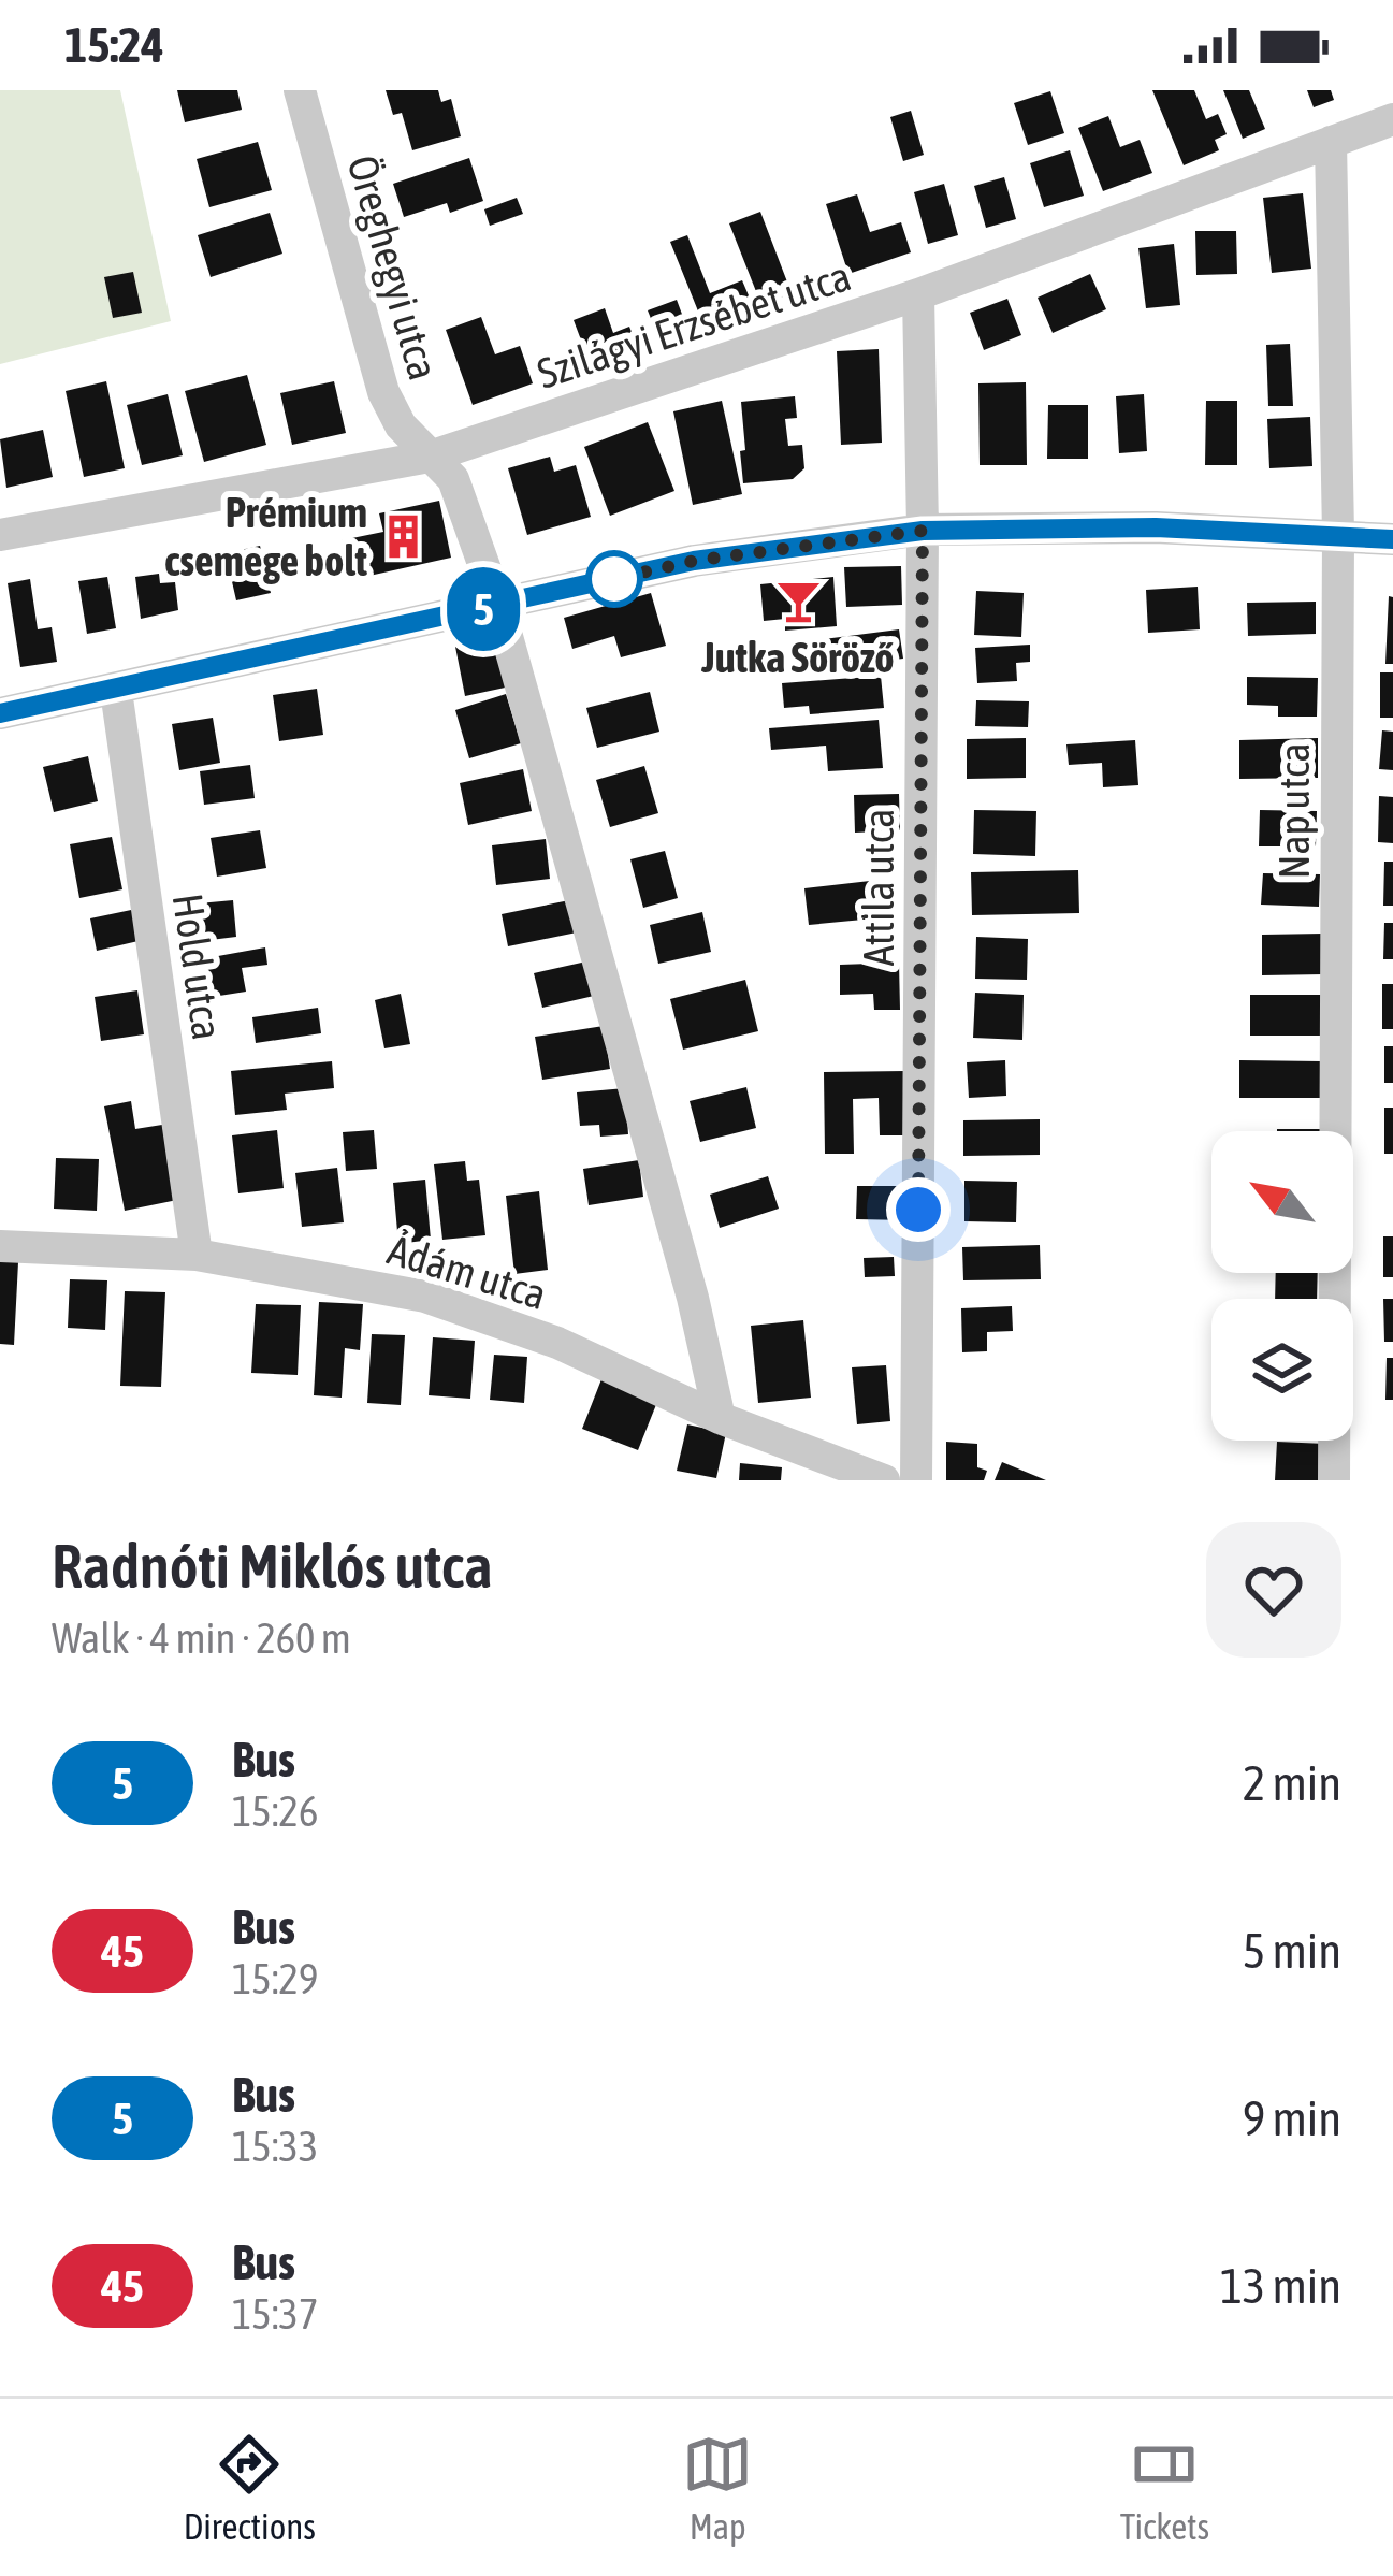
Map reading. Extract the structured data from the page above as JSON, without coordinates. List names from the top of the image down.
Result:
{
  "streets": {
    "street": [
      "Öreghegyi utca",
      "Szilágyi Erzsébet utca",
      "Nap utca",
      "Attila utca",
      "Hold utca",
      "Ádám utca"
    ]
  },
  "crossings": [
    ["Öreghegyi utca", "Szilágyi Erzsébet utca"],
    ["Öreghegyi utca", "Ádám utca"],
    ["Szilágyi Erzsébet utca", "Nap utca"],
    ["Szilágyi Erzsébet utca", "Attila utca"],
    ["Hold utca", "Ádám utca"]
  ],
  "places": {
    "building": ["Prémium csemege bolt"],
    "bar": ["Jutka Söröző"]
  },
  "lines": ["bus line 5"],
  "north": "top left",
  "page": {
    "status": "15:24",
    "on_map": "5",
    "heading": ["Radnóti Miklós utca", "Walk · 4 min · 260 m"],
    "list": [
      {
        "mark": "5",
        "name": "Bus",
        "note": "15:26",
        "value": "2 min"
      },
      {
        "mark": "45",
        "name": "Bus",
        "note": "15:29",
        "value": "5 min"
      },
      {
        "mark": "5",
        "name": "Bus",
        "note": "15:33",
        "value": "9 min"
      },
      {
        "mark": "45",
        "name": "Bus",
        "note": "15:37",
        "value": "13 min"
      }
    ],
    "tabs": ["Directions", "Map", "Tickets"]
  }
}
